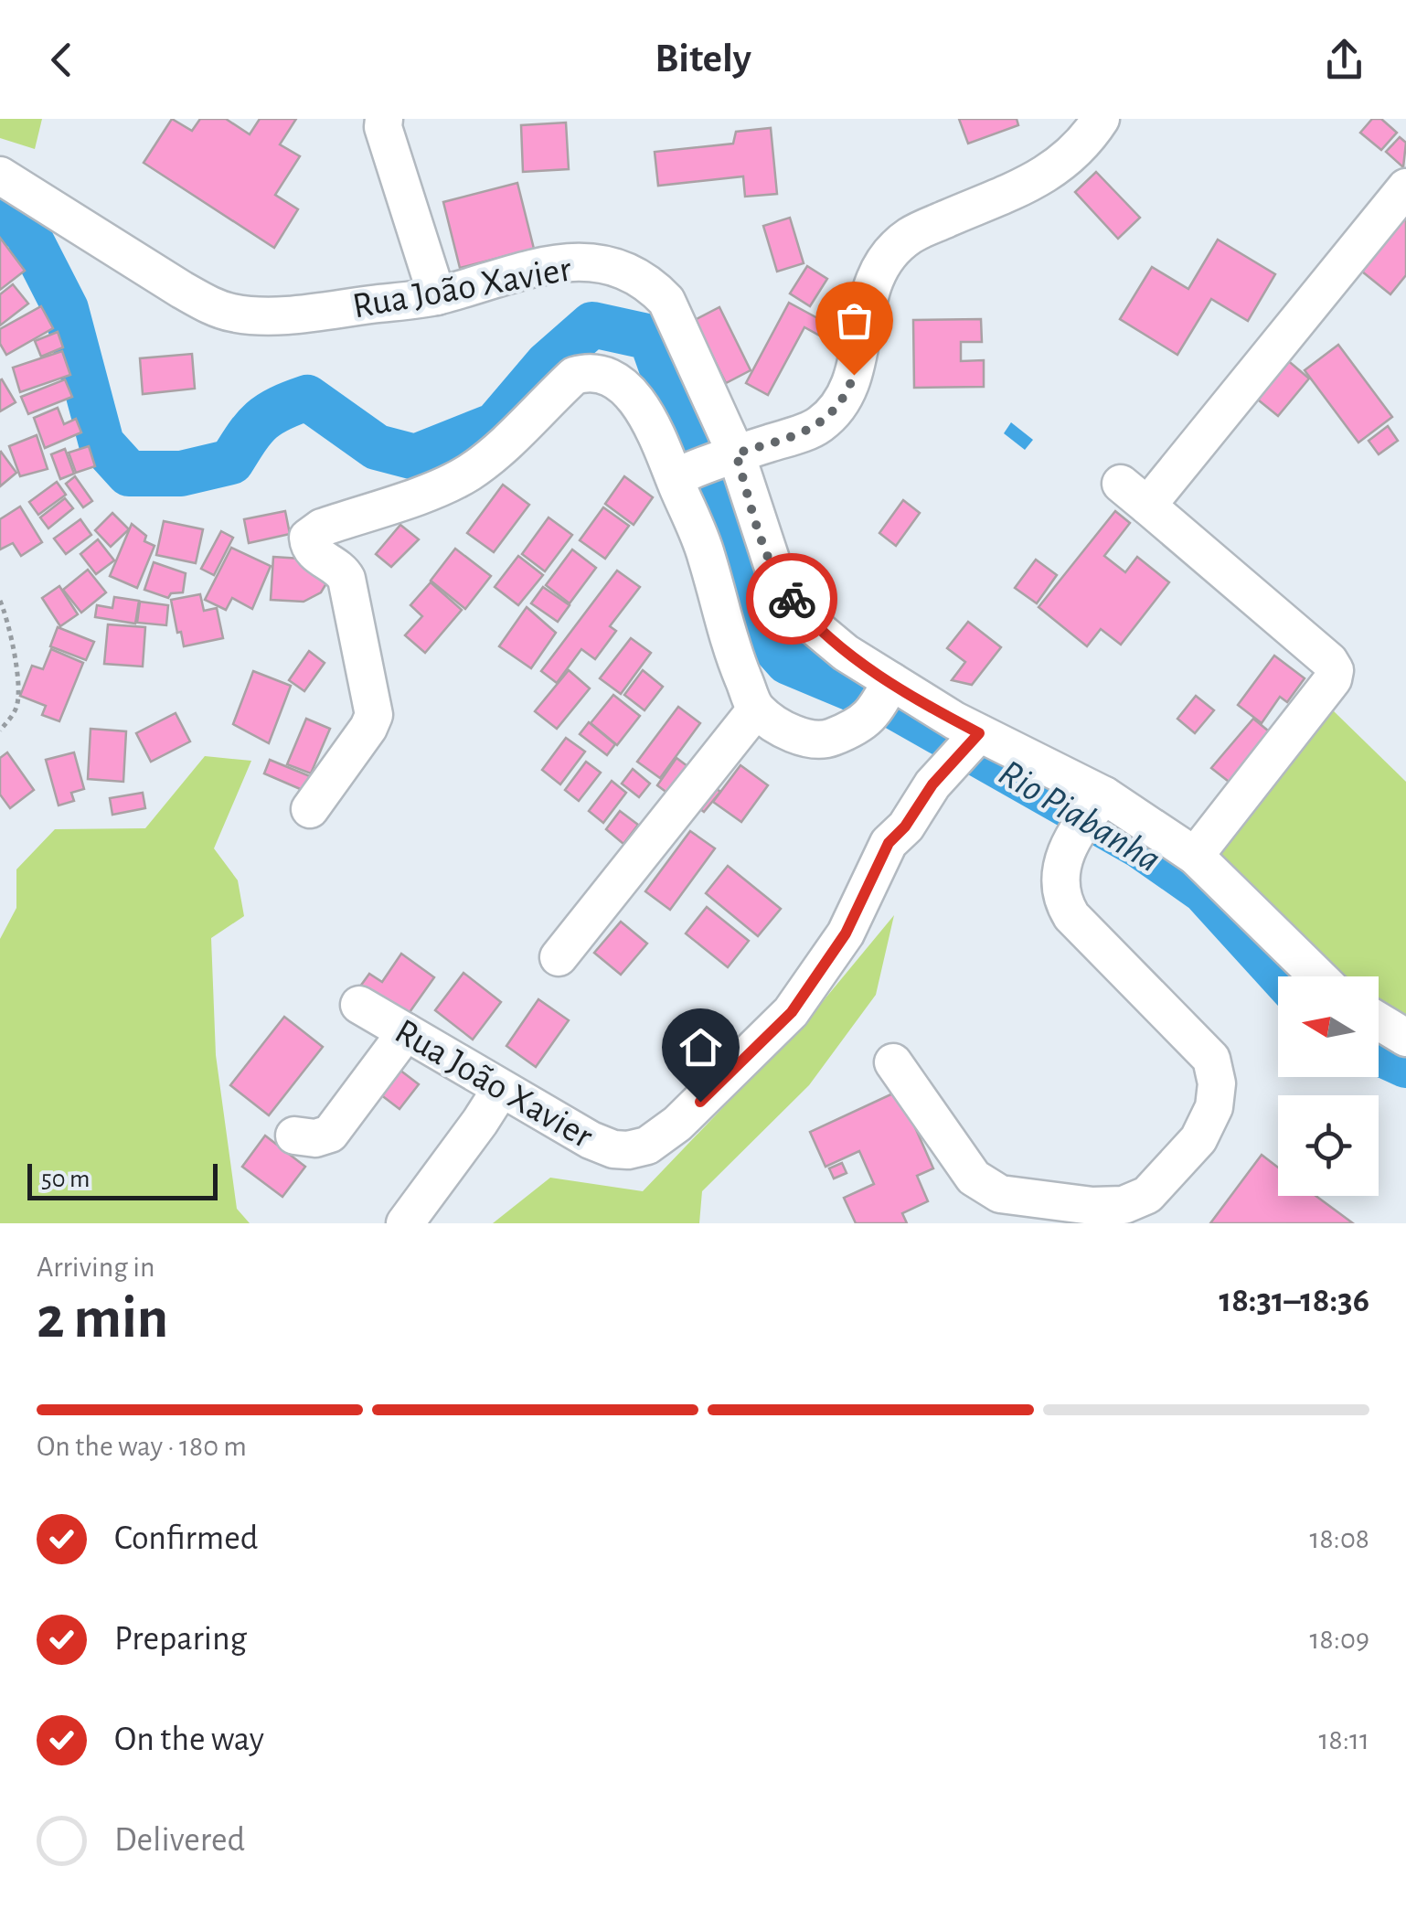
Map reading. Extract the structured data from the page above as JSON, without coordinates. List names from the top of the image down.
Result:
{
  "streets": {
    "street": ["Rua João Xavier"]
  },
  "water": ["Rio Piabanha"],
  "scale_bar": "50 m",
  "north": "left",
  "page": {
    "header": "Bitely",
    "scale": "50 m",
    "heading": ["2 min", "Arriving in", "18:31–18:36"],
    "bar": "On the way · 180 m",
    "list": [
      ["Confirmed", "18:08"],
      ["Preparing", "18:09"],
      ["On the way", "18:11"],
      "Delivered"
    ]
  }
}
